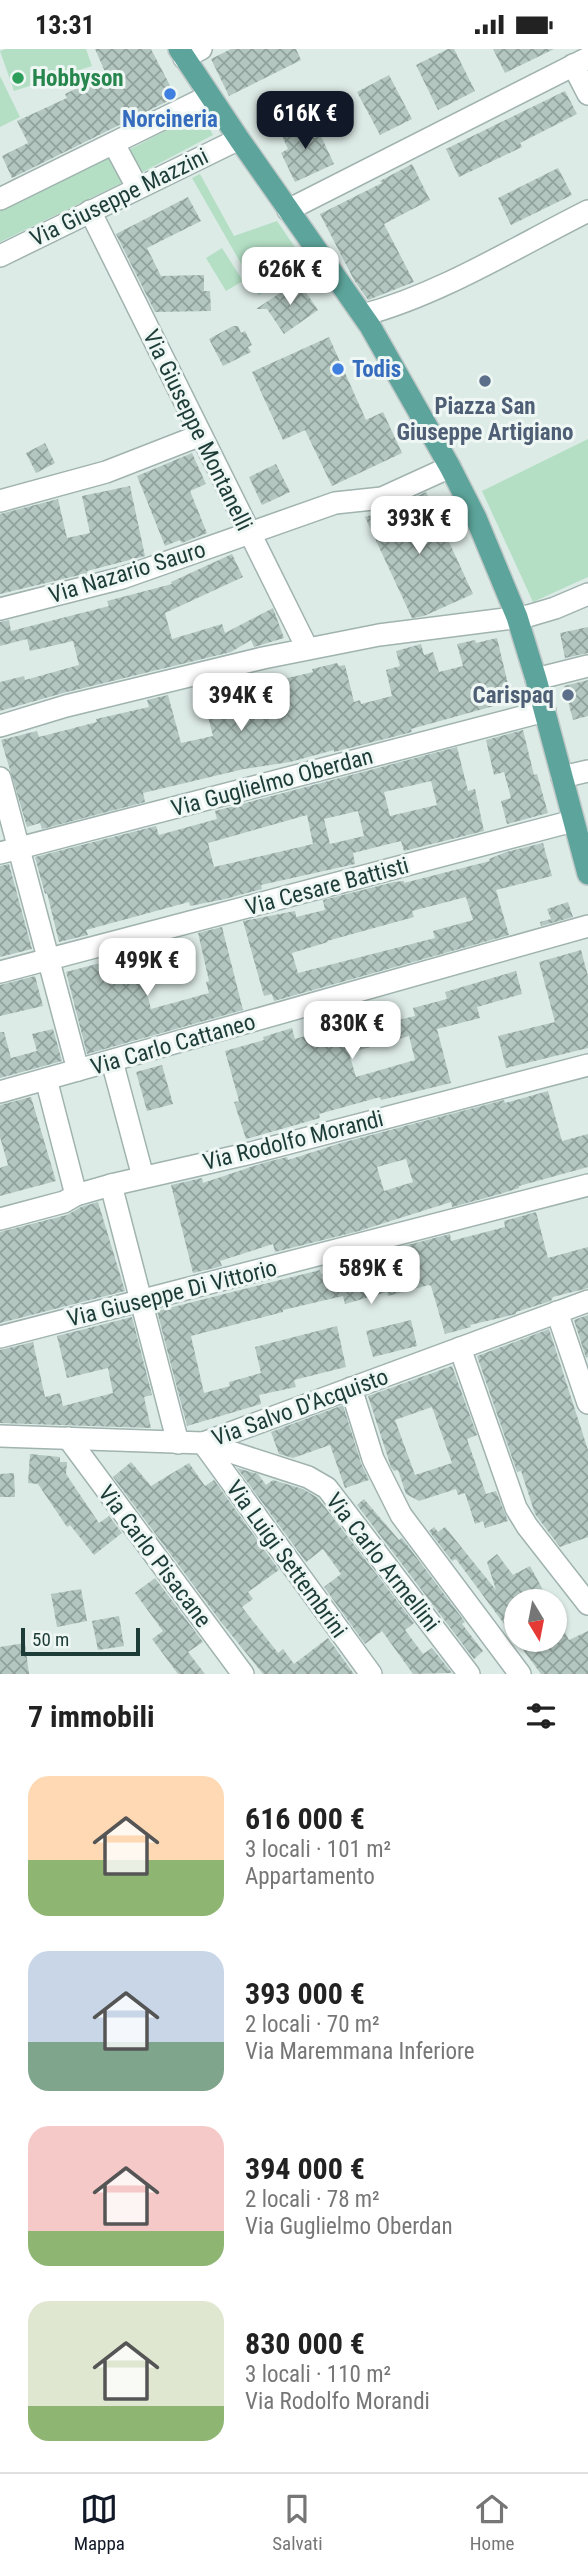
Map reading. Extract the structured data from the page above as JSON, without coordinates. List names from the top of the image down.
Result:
{
  "streets": {
    "street": [
      "Via Giuseppe Mazzini",
      "Via Giuseppe Montanelli",
      "Via Nazario Sauro",
      "Via Guglielmo Oberdan",
      "Via Cesare Battisti",
      "Via Carlo Cattaneo",
      "Via Rodolfo Morandi",
      "Via Giuseppe Di Vittorio",
      "Via Salvo D'Acquisto",
      "Via Carlo Pisacane",
      "Via Luigi Settembrini",
      "Via Carlo Armellini"
    ]
  },
  "crossings": [
    ["Via Giuseppe Mazzini", "Via Giuseppe Montanelli"],
    ["Via Giuseppe Montanelli", "Via Nazario Sauro"],
    ["Via Salvo D'Acquisto", "Via Carlo Pisacane"],
    ["Via Salvo D'Acquisto", "Via Luigi Settembrini"],
    ["Via Salvo D'Acquisto", "Via Carlo Armellini"],
    ["Via Luigi Settembrini", "Via Carlo Armellini"]
  ],
  "places": [
    "Hobbyson",
    "Norcineria",
    "Todis",
    "Piazza San Giuseppe Artigiano",
    "Carispaq"
  ],
  "scale_bar": "50 m",
  "north": "bottom",
  "page": {
    "status": "13:31",
    "price": [
      "616K €",
      "626K €",
      "393K €",
      "394K €",
      "499K €",
      "830K €",
      "589K €"
    ],
    "scale": "50 m",
    "heading": "7 immobili",
    "list": [
      {
        "name": "616 000 €",
        "note": "3 locali · 101 m² · Appartamento"
      },
      {
        "name": "393 000 €",
        "note": "2 locali · 70 m² · Via Maremmana Inferiore"
      },
      {
        "name": "394 000 €",
        "note": "2 locali · 78 m² · Via Guglielmo Oberdan"
      },
      {
        "name": "830 000 €",
        "note": "3 locali · 110 m² · Via Rodolfo Morandi"
      }
    ],
    "tabs": ["Mappa", "Salvati", "Home"]
  }
}
